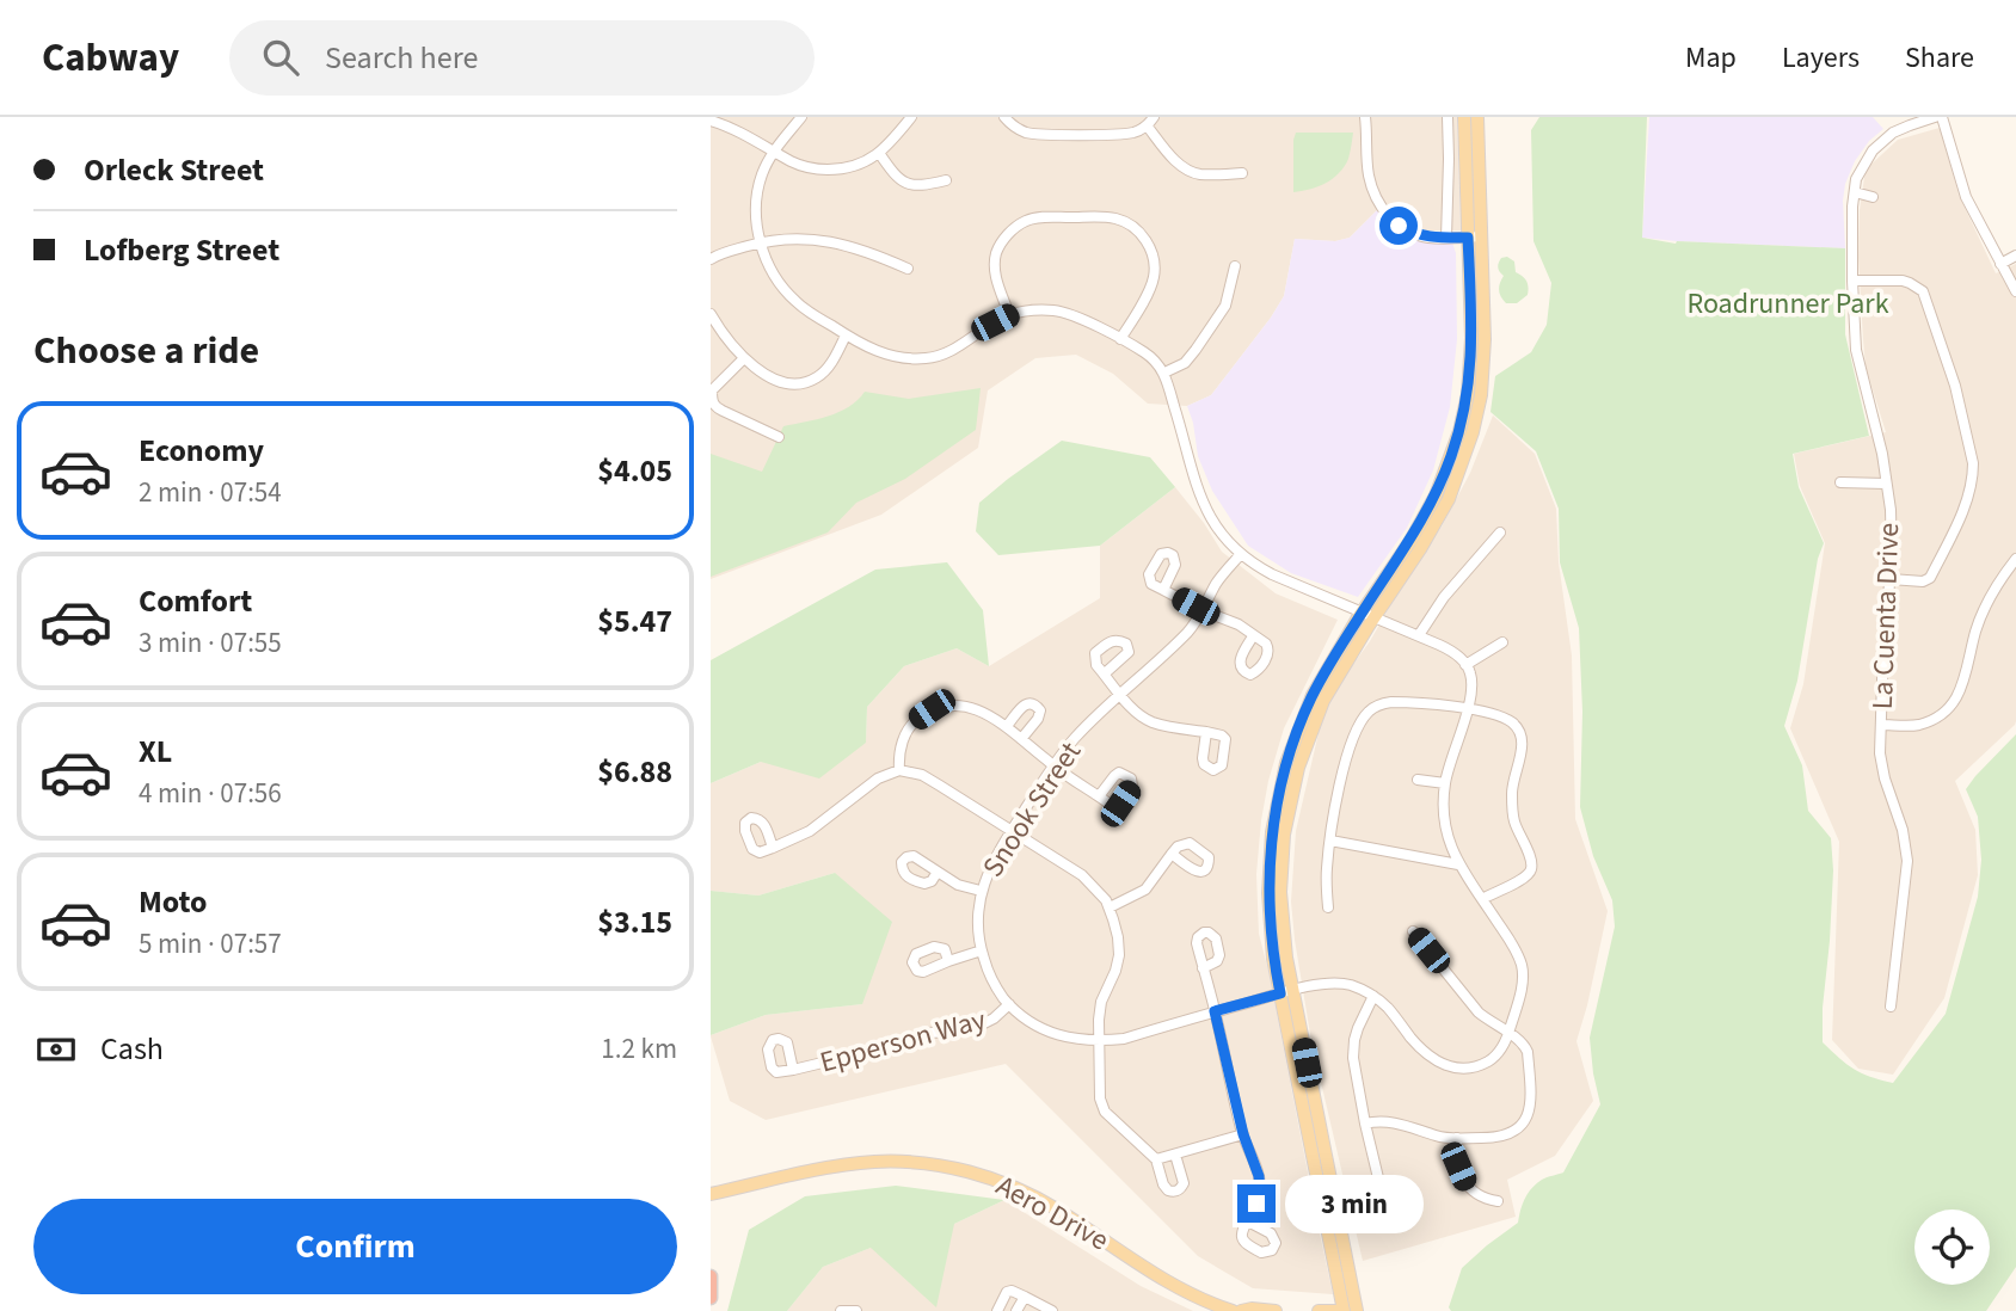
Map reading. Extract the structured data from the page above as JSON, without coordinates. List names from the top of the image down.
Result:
{
  "streets": {
    "main road": ["Aero Drive"],
    "street": ["La Cuenta Drive", "Snook Street", "Epperson Way"]
  },
  "crossings": [
    ["Snook Street", "Epperson Way"]
  ],
  "parks": ["Roadrunner Park"],
  "page": {
    "header": "Cabway",
    "search": "Search here",
    "nav": ["Map", "Layers", "Share"],
    "banner": ["Orleck Street", "Lofberg Street"],
    "heading": "Choose a ride",
    "list": [
      {
        "name": "Economy",
        "note": "2 min · 07:54",
        "value": "$4.05"
      },
      {
        "name": "Comfort",
        "note": "3 min · 07:55",
        "value": "$5.47"
      },
      {
        "name": "XL",
        "note": "4 min · 07:56",
        "value": "$6.88"
      },
      {
        "name": "Moto",
        "note": "5 min · 07:57",
        "value": "$3.15"
      }
    ],
    "pay": ["Cash", "1.2 km"],
    "bubble": "3 min",
    "buttons": "Confirm"
  }
}
